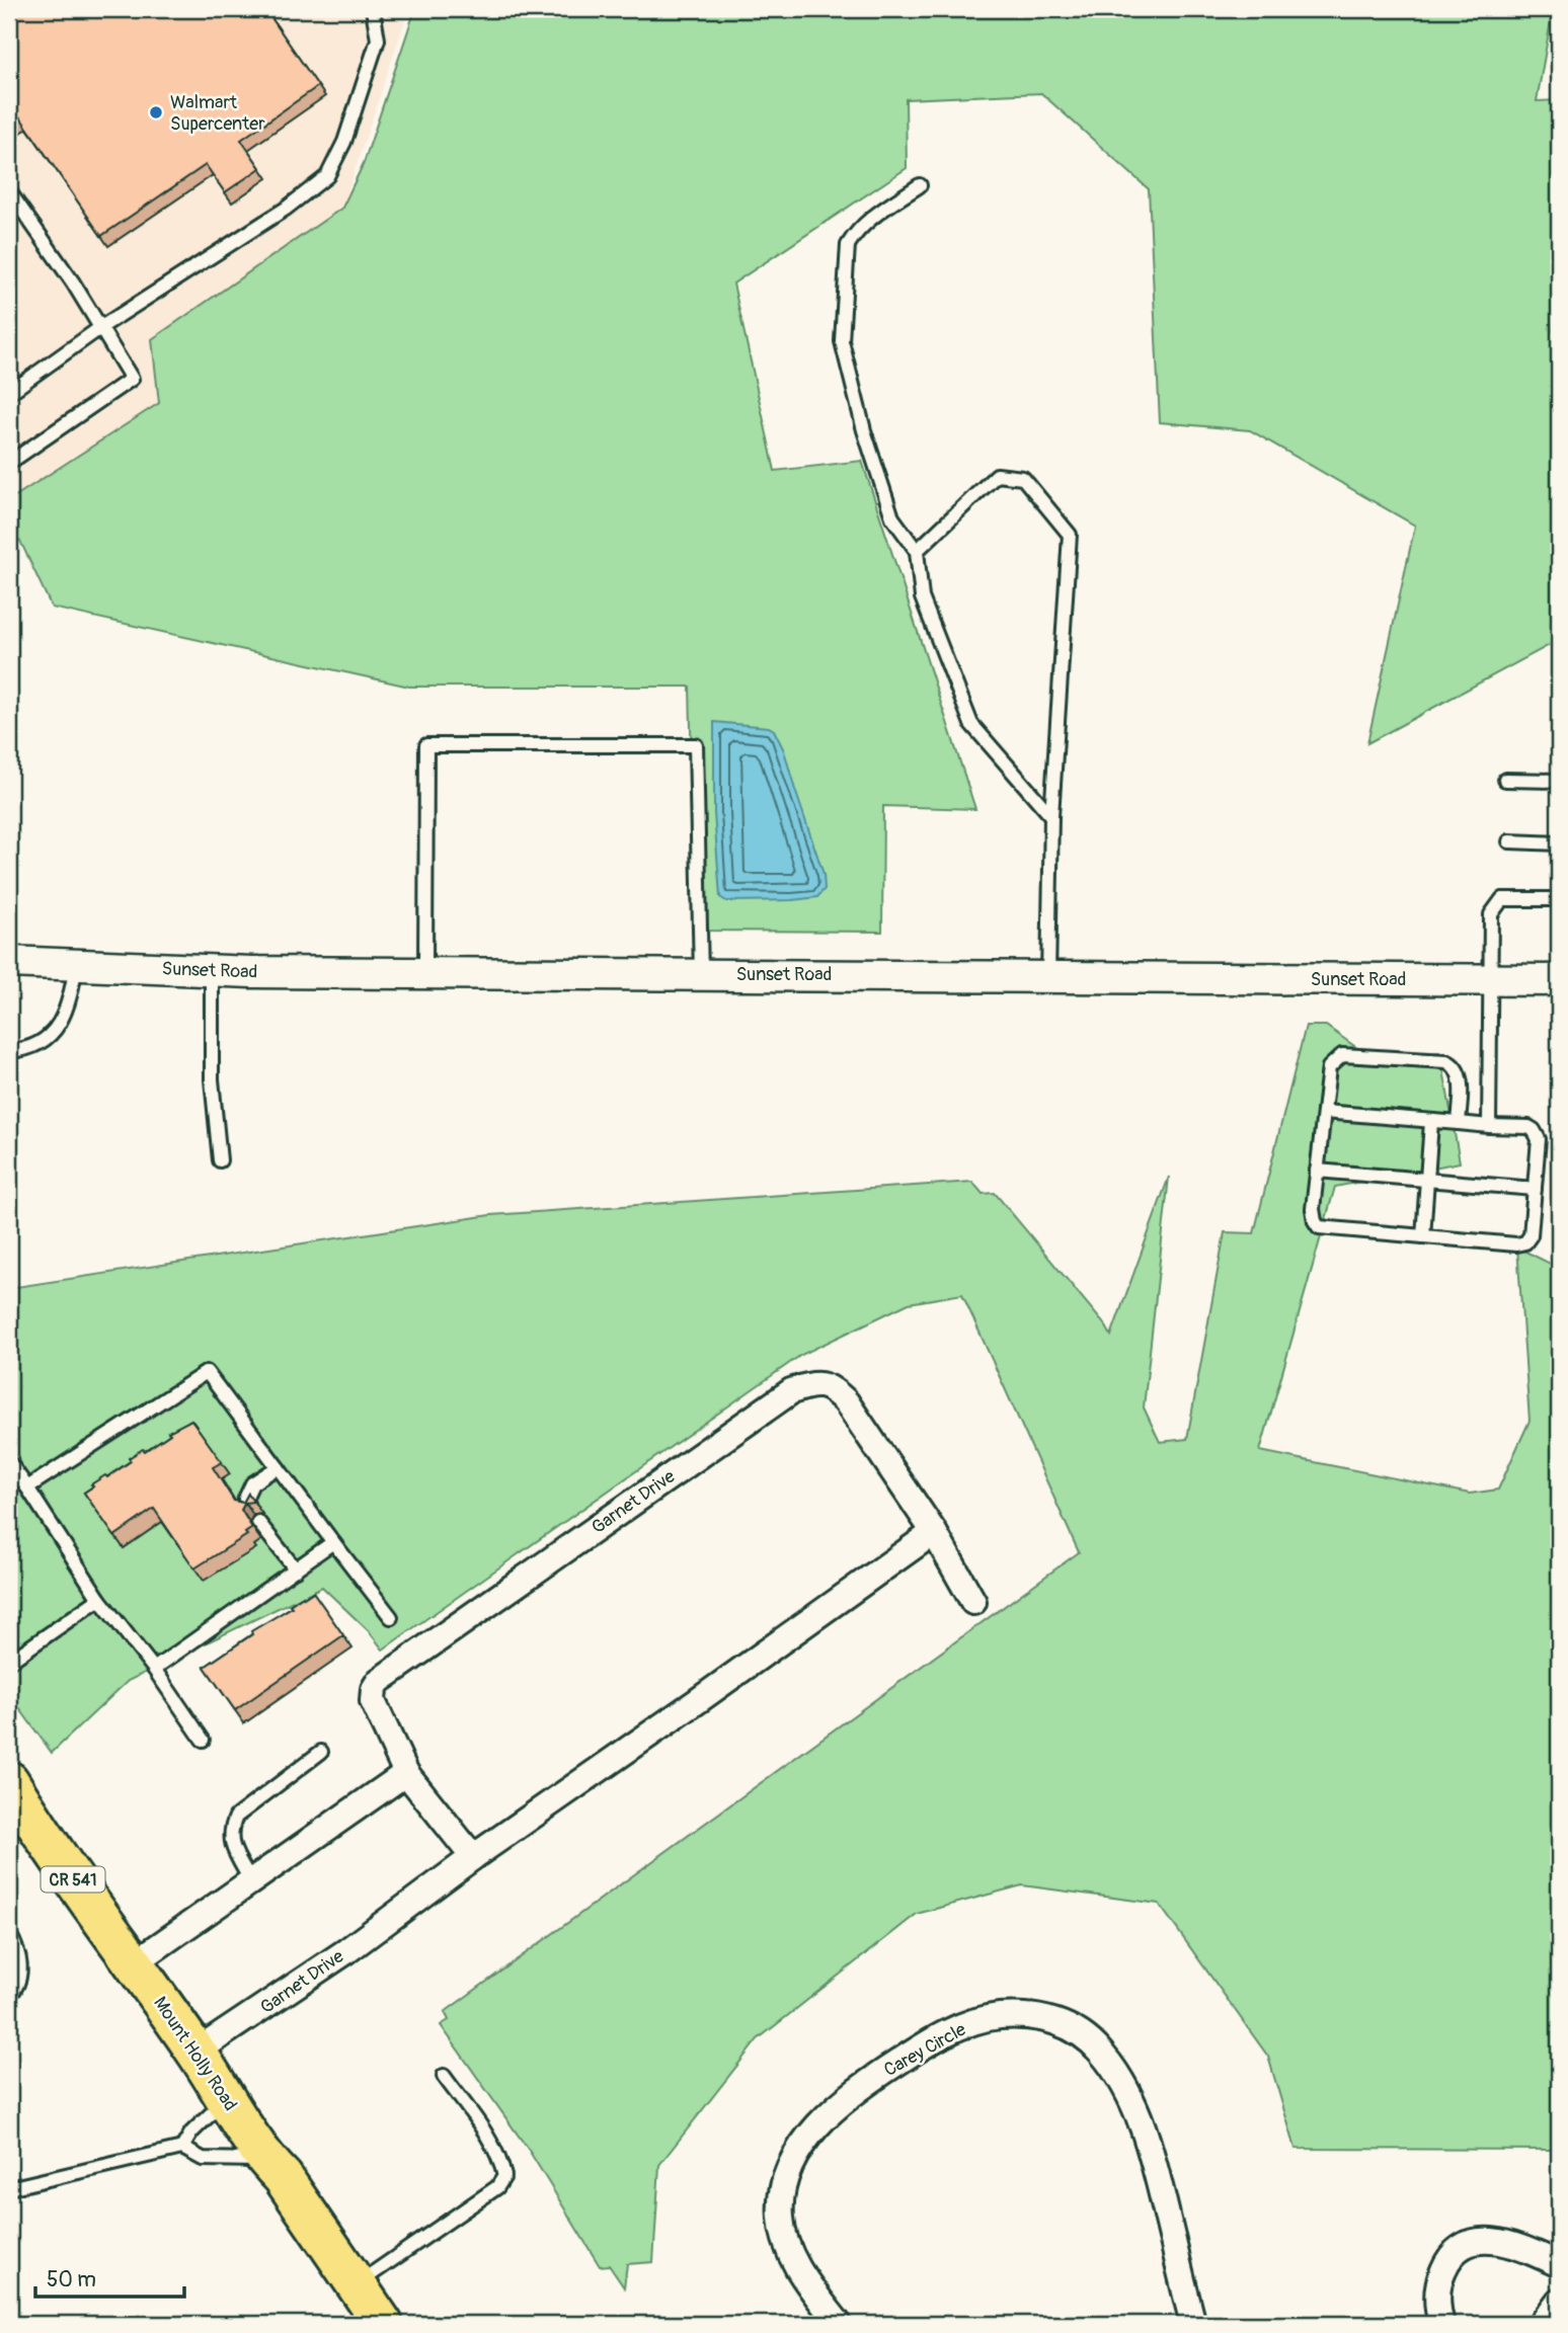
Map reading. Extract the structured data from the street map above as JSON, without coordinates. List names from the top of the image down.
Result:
{
  "streets": {
    "highway": ["CR 541", "Mount Holly Road"],
    "street": ["Sunset Road", "Garnet Drive", "Carey Circle"]
  },
  "crossings": [
    ["Garnet Drive", "Mount Holly Road"]
  ],
  "places": ["Walmart Supercenter"],
  "scale_bar": "50 m"
}
